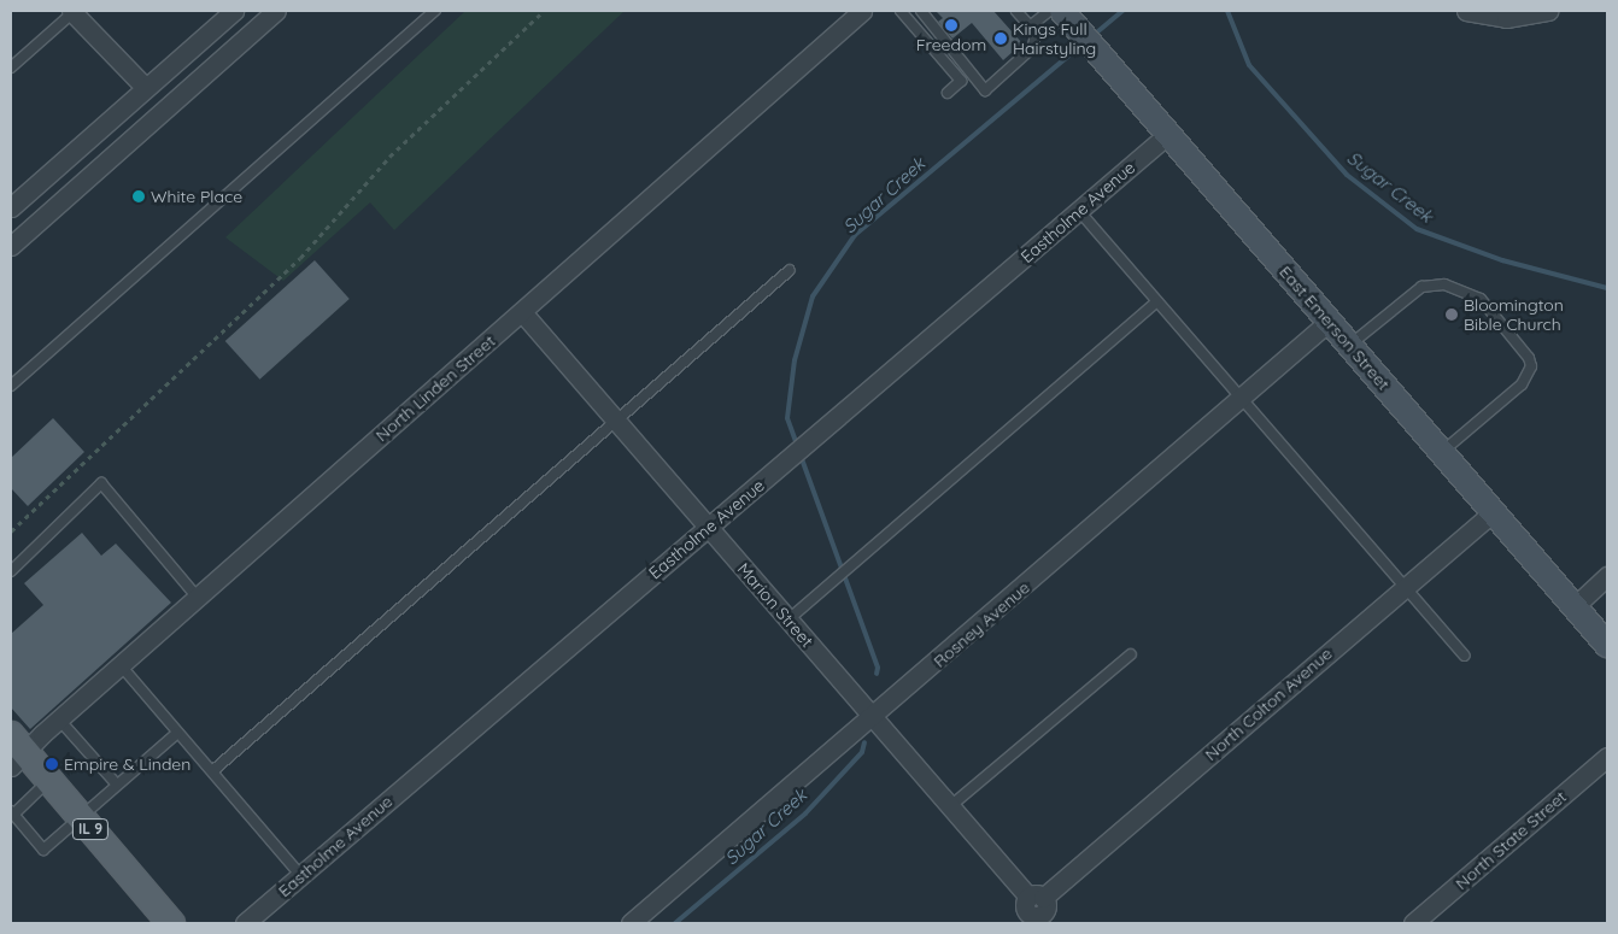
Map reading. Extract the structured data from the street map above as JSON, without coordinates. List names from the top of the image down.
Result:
{
  "streets": {
    "main road": ["East Emerson Street", "IL 9"],
    "street": [
      "Eastholme Avenue",
      "North Linden Street",
      "Marion Street",
      "Rosney Avenue",
      "North Colton Avenue",
      "North State Street"
    ]
  },
  "crossings": [
    ["Eastholme Avenue", "East Emerson Street"],
    ["Eastholme Avenue", "Marion Street"],
    ["East Emerson Street", "Rosney Avenue"],
    ["East Emerson Street", "North Colton Avenue"],
    ["North Linden Street", "Marion Street"],
    ["North Linden Street", "IL 9"],
    ["Marion Street", "Rosney Avenue"],
    ["Marion Street", "North Colton Avenue"]
  ],
  "water": ["Sugar Creek"],
  "places": [
    "Freedom",
    "Kings Full Hairstyling",
    "White Place",
    "Bloomington Bible Church",
    "Empire & Linden"
  ]
}
